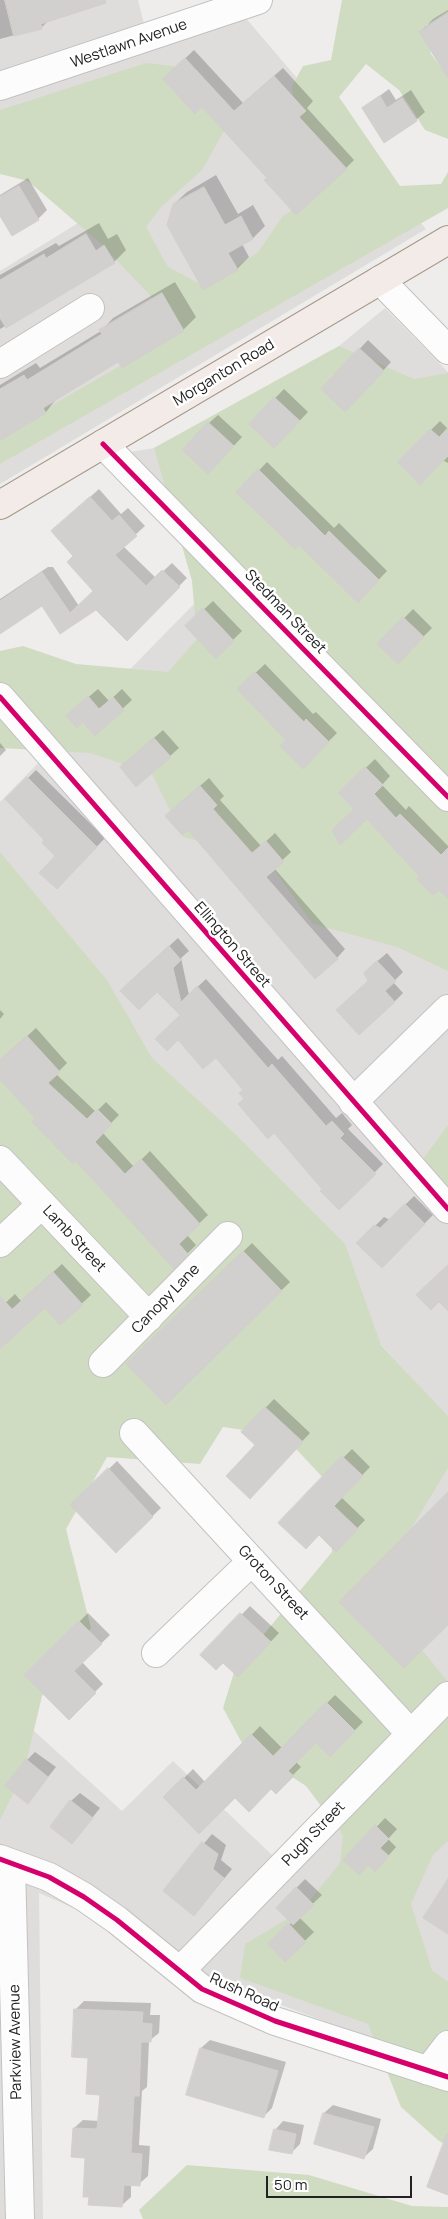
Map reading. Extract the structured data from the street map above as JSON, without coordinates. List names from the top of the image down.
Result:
{
  "streets": {
    "main road": ["Morganton Road"],
    "street": [
      "Westlawn Avenue",
      "Stedman Street",
      "Ellington Street",
      "Lamb Street",
      "Canopy Lane",
      "Groton Street",
      "Pugh Street",
      "Rush Road",
      "Parkview Avenue"
    ]
  },
  "crossings": [
    ["Morganton Road", "Stedman Street"],
    ["Lamb Street", "Canopy Lane"],
    ["Groton Street", "Pugh Street"],
    ["Pugh Street", "Rush Road"],
    ["Rush Road", "Parkview Avenue"]
  ],
  "scale_bar": "50 m"
}
